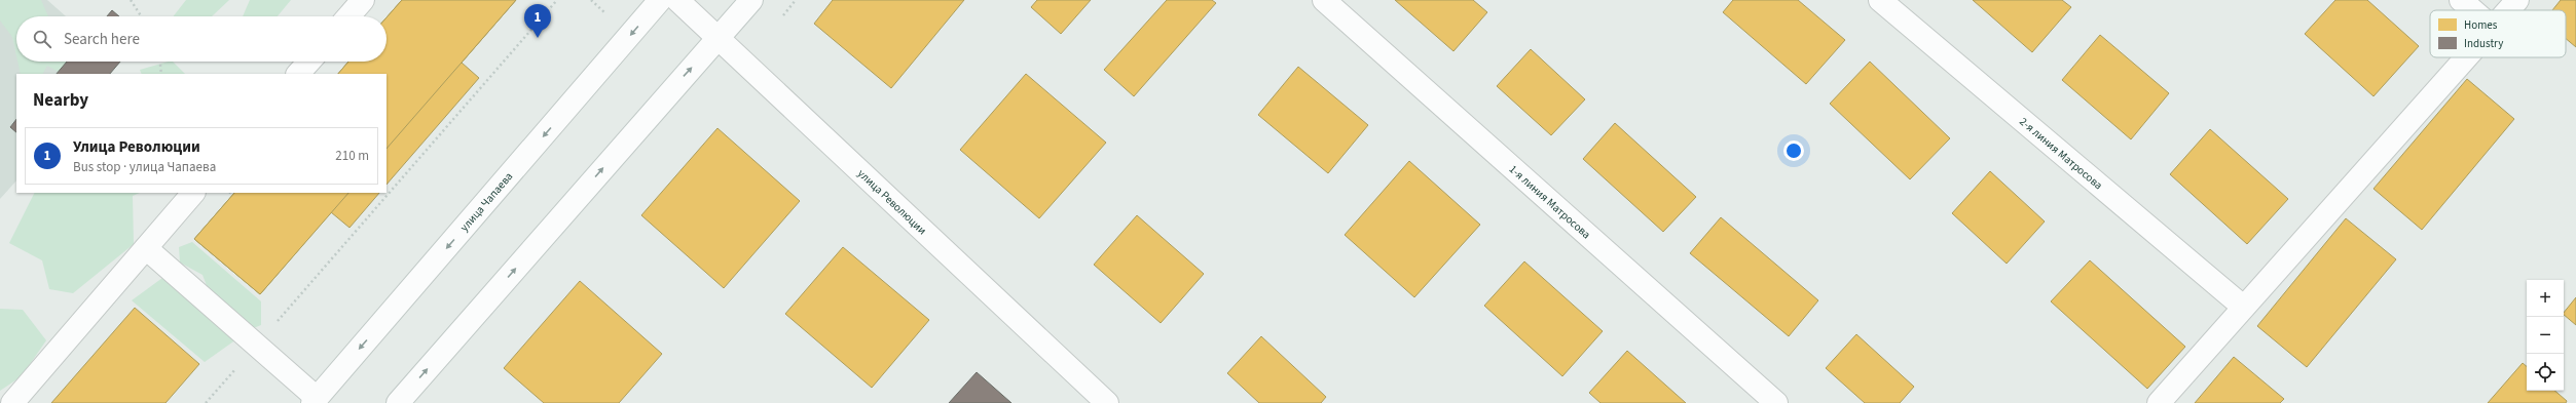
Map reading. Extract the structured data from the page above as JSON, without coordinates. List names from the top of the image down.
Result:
{
  "streets": {
    "street": [
      "2-я линия Матросова",
      "1-я линия Матросова",
      "улица Чапаева",
      "улица Революции"
    ]
  },
  "legend": ["Homes", "Industry"],
  "page": {
    "pins": "1",
    "search": "Search here",
    "heading": "Nearby",
    "list": [
      {
        "mark": "1",
        "name": "Улица Революции",
        "note": "Bus stop · улица Чапаева",
        "value": "210 m"
      }
    ],
    "map_buttons": ["+", "−"]
  }
}
